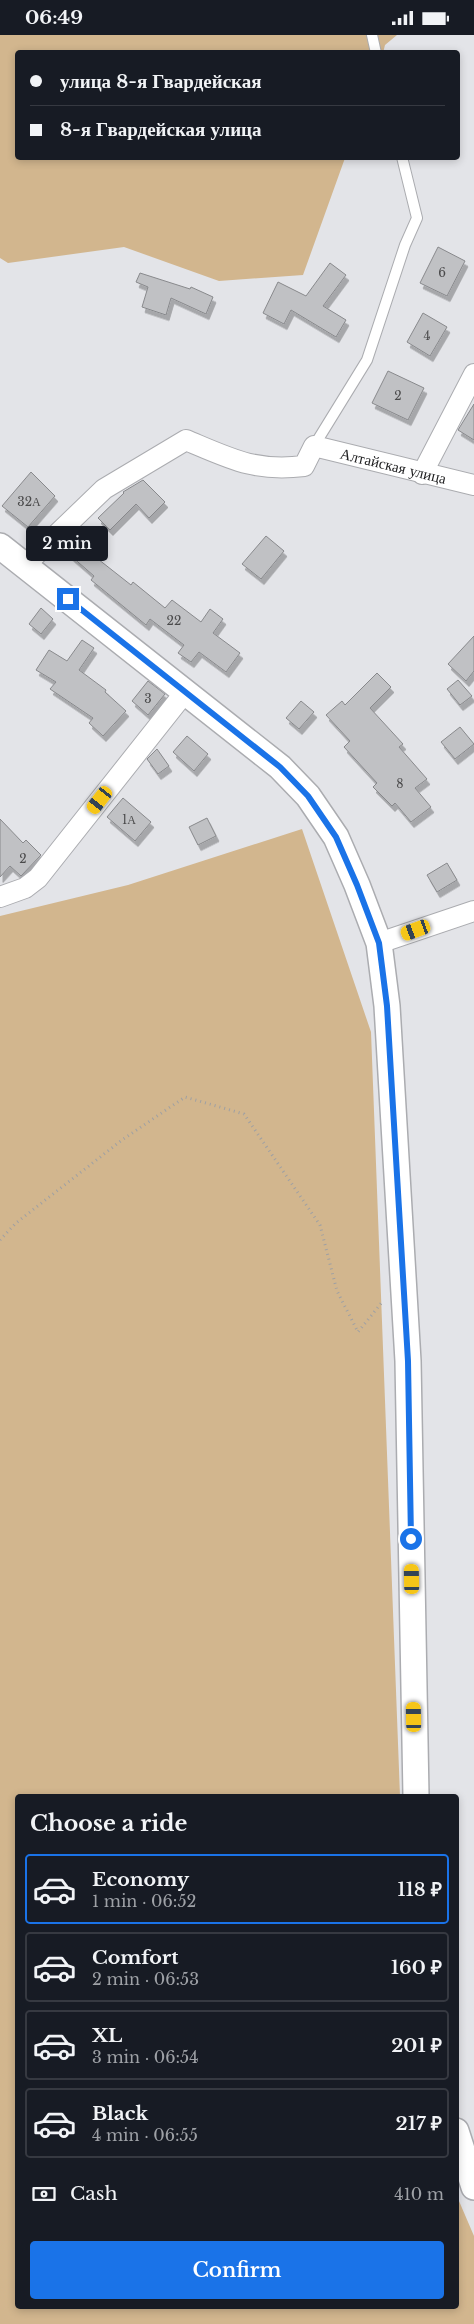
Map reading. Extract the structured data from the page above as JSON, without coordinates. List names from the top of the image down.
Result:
{
  "streets": {
    "street": ["Алтайская улица"]
  },
  "house_numbers": [
    "6",
    "4",
    "2",
    "32А",
    "22",
    "3",
    "8",
    "1А",
    "2"
  ],
  "page": {
    "status": "06:49",
    "banner": ["улица 8-я Гвардейская", "8-я Гвардейская улица"],
    "bubble": "2 min",
    "heading": "Choose a ride",
    "list": [
      {
        "name": "Economy",
        "note": "1 min · 06:52",
        "value": "118 ₽"
      },
      {
        "name": "Comfort",
        "note": "2 min · 06:53",
        "value": "160 ₽"
      },
      {
        "name": "XL",
        "note": "3 min · 06:54",
        "value": "201 ₽"
      },
      {
        "name": "Black",
        "note": "4 min · 06:55",
        "value": "217 ₽"
      }
    ],
    "pay": ["Cash", "410 m"],
    "buttons": "Confirm"
  }
}
